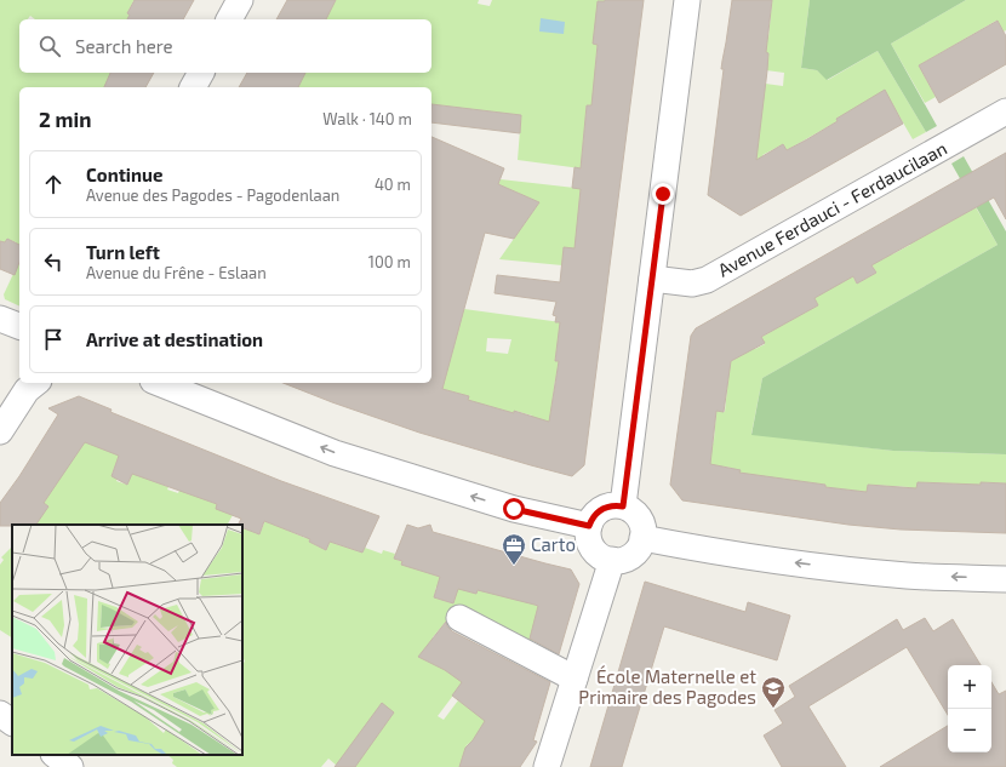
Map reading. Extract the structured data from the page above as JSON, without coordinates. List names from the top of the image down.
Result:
{
  "streets": {
    "street": ["Avenue Ferdauci - Ferdaucilaan"]
  },
  "places": {
    "office": ["Carto"],
    "school or university": ["École Maternelle et Primaire des Pagodes"]
  },
  "page": {
    "search": "Search here",
    "heading": ["2 min", "Walk · 140 m"],
    "list": [
      ["Continue", "Avenue des Pagodes - Pagodenlaan", "40 m"],
      ["Turn left", "Avenue du Frêne - Eslaan", "100 m"],
      "Arrive at destination"
    ],
    "map_buttons": ["+", "−"]
  }
}
